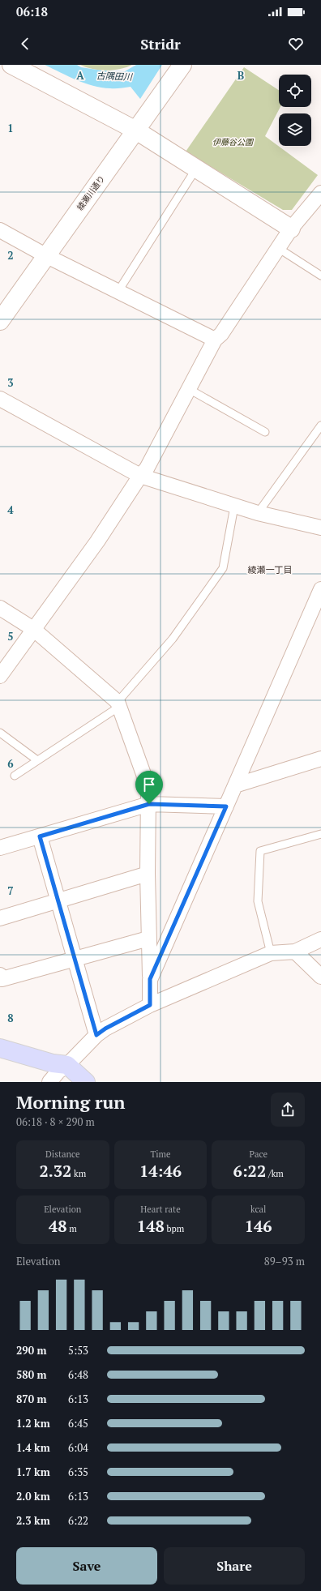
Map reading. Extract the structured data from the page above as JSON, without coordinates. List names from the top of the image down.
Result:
{
  "streets": {
    "street": ["綾瀬川通り"]
  },
  "districts": ["綾瀬一丁目"],
  "water": ["古隅田川"],
  "parks": ["伊藤谷公園"],
  "page": {
    "status": "06:18",
    "header": "Stridr",
    "heading": ["Morning run", "06:18 · 8 × 290 m"],
    "stats": [
      ["Distance", "2.32 km"],
      ["Time", "14:46"],
      ["Pace", "6:22 /km"],
      ["Elevation", "48 m"],
      ["Heart rate", "148 bpm"],
      ["kcal", "146"]
    ],
    "chart": ["Elevation", "89–93 m"],
    "list": [
      {
        "name": "290 m",
        "note": "5:53"
      },
      {
        "name": "580 m",
        "note": "6:48"
      },
      {
        "name": "870 m",
        "note": "6:13"
      },
      {
        "name": "1.2 km",
        "note": "6:45"
      },
      {
        "name": "1.4 km",
        "note": "6:04"
      },
      {
        "name": "1.7 km",
        "note": "6:35"
      },
      {
        "name": "2.0 km",
        "note": "6:13"
      },
      {
        "name": "2.3 km",
        "note": "6:22"
      }
    ],
    "buttons": ["Save", "Share"]
  },
  "grid": {
    "columns": ["A", "B"],
    "rows": [
      "1",
      "2",
      "3",
      "4",
      "5",
      "6",
      "7",
      "8"
    ]
  }
}
